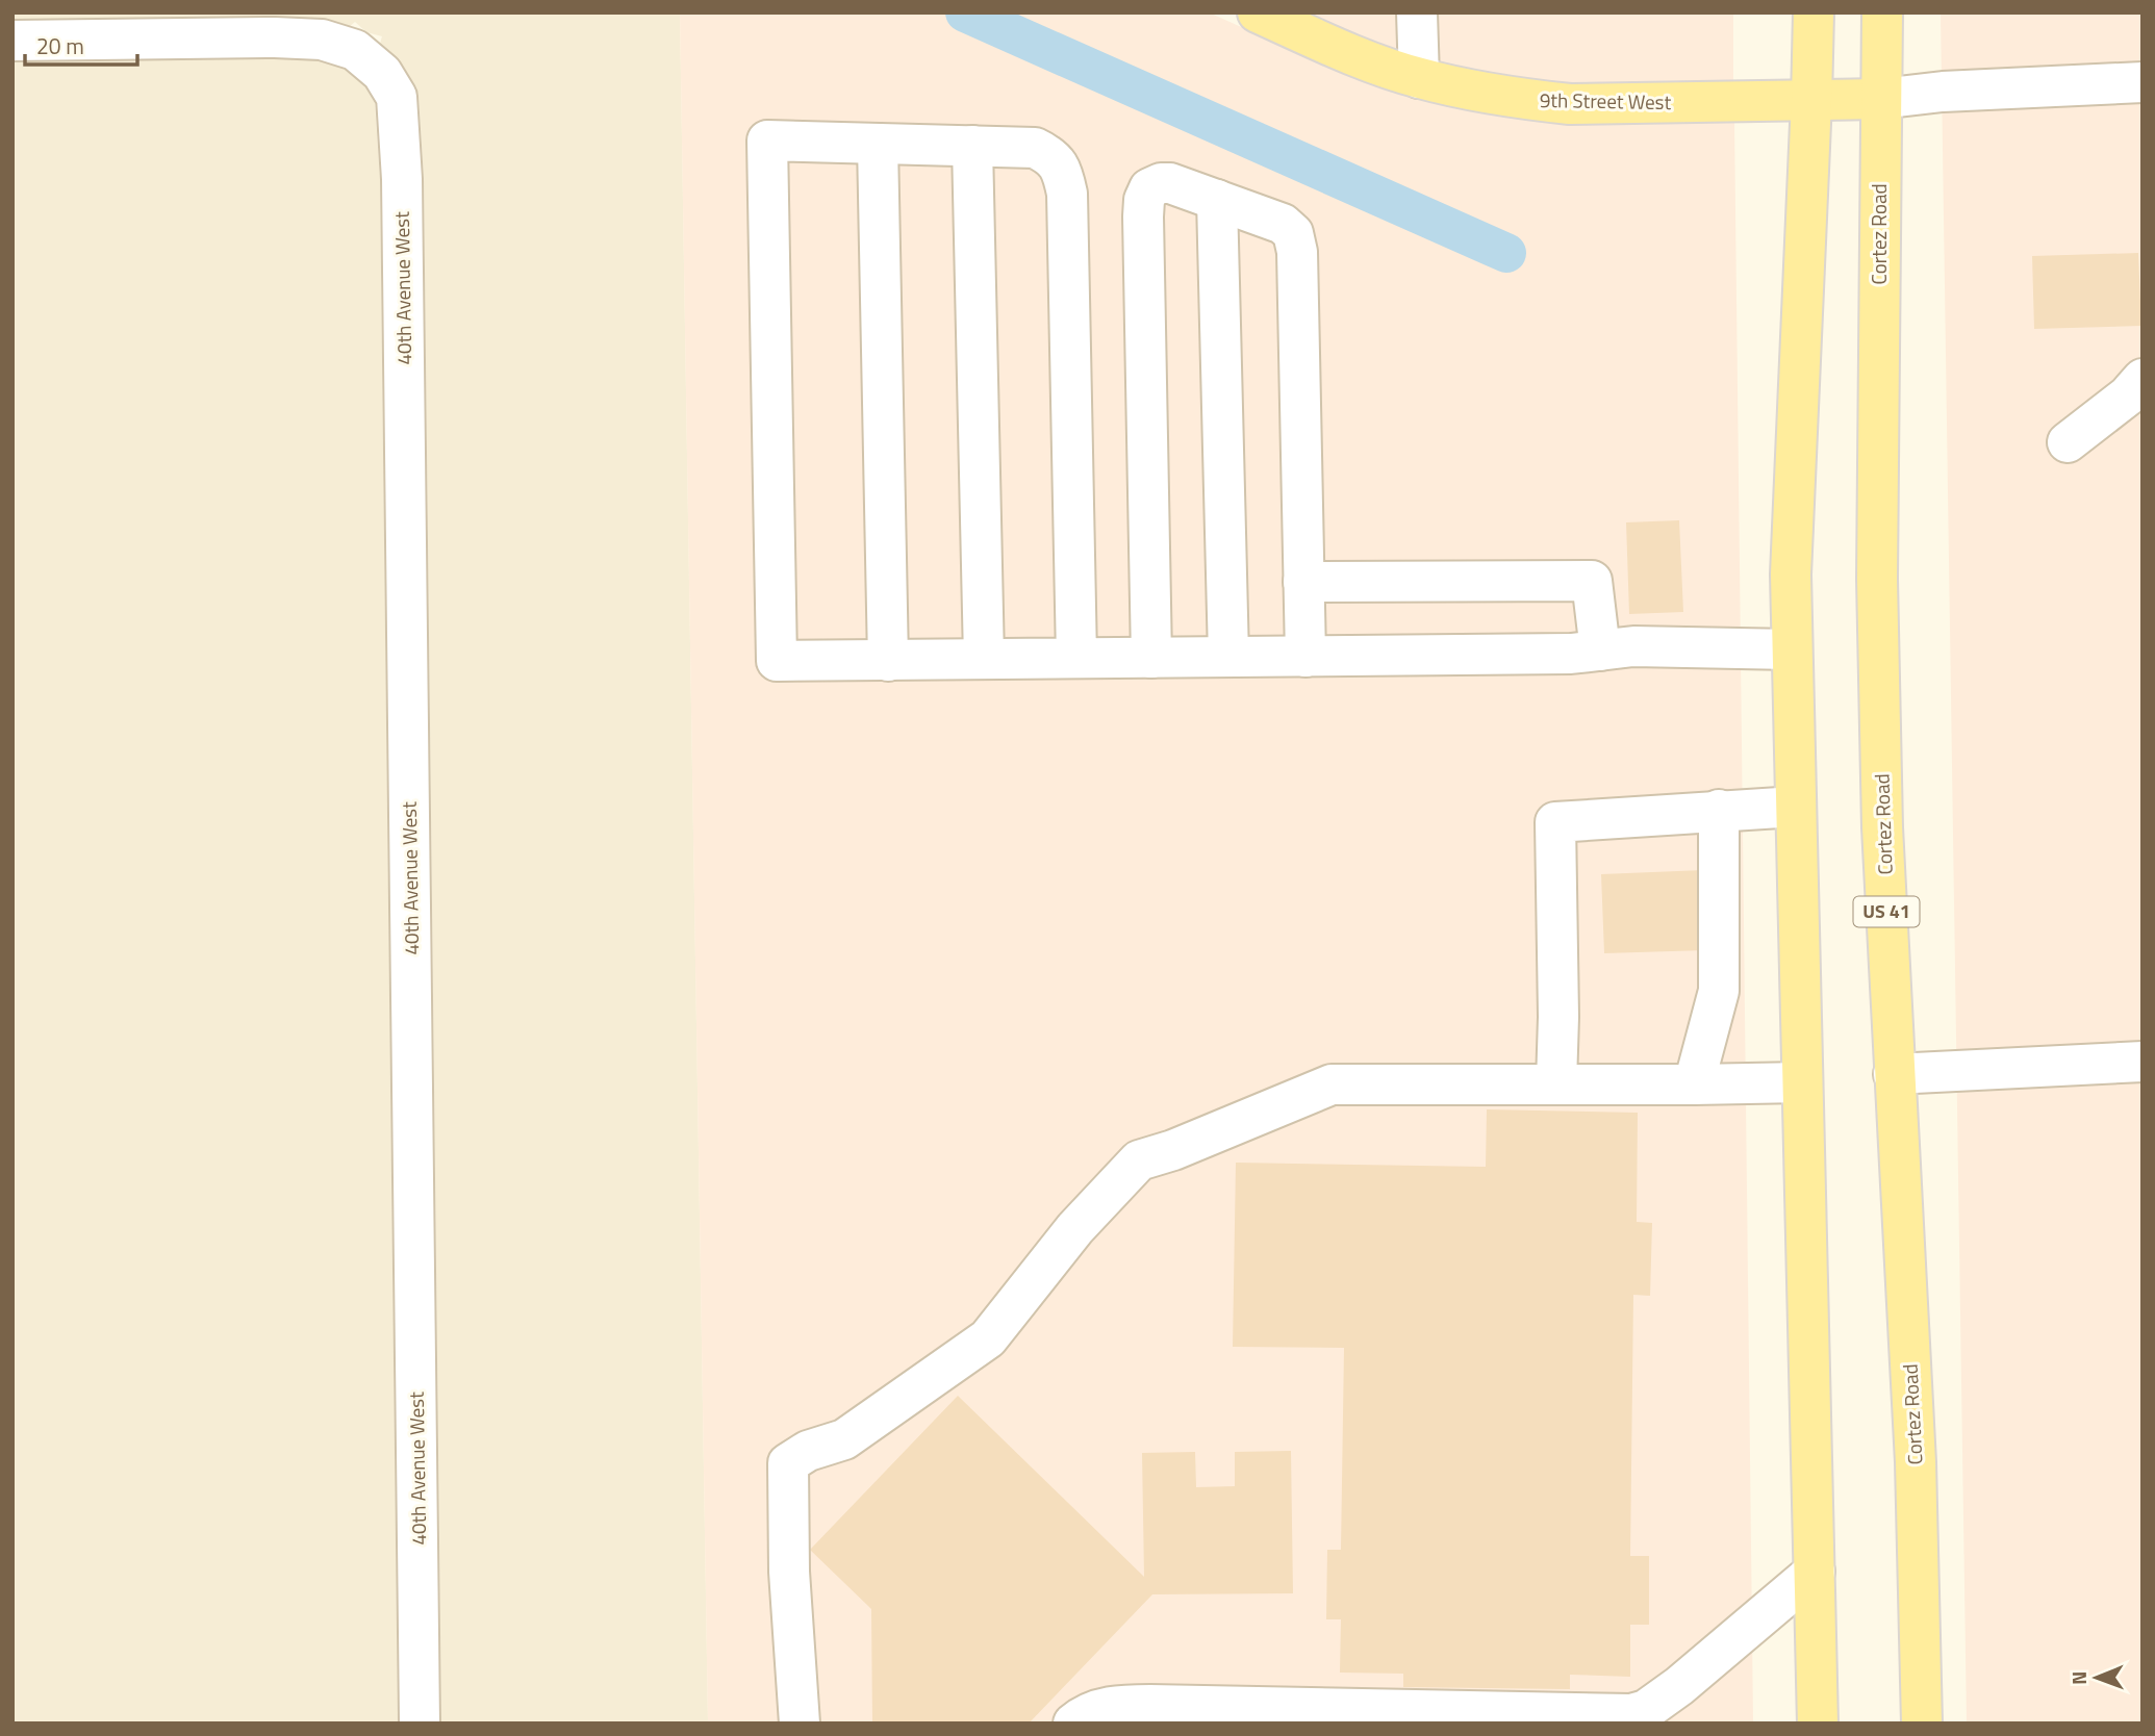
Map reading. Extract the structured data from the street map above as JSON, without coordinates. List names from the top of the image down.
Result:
{
  "streets": {
    "main road": ["9th Street West", "Cortez Road", "US 41"],
    "street": ["40th Avenue West"]
  },
  "crossings": [
    ["9th Street West", "Cortez Road"]
  ],
  "scale_bar": "20 m",
  "north": "left"
}
